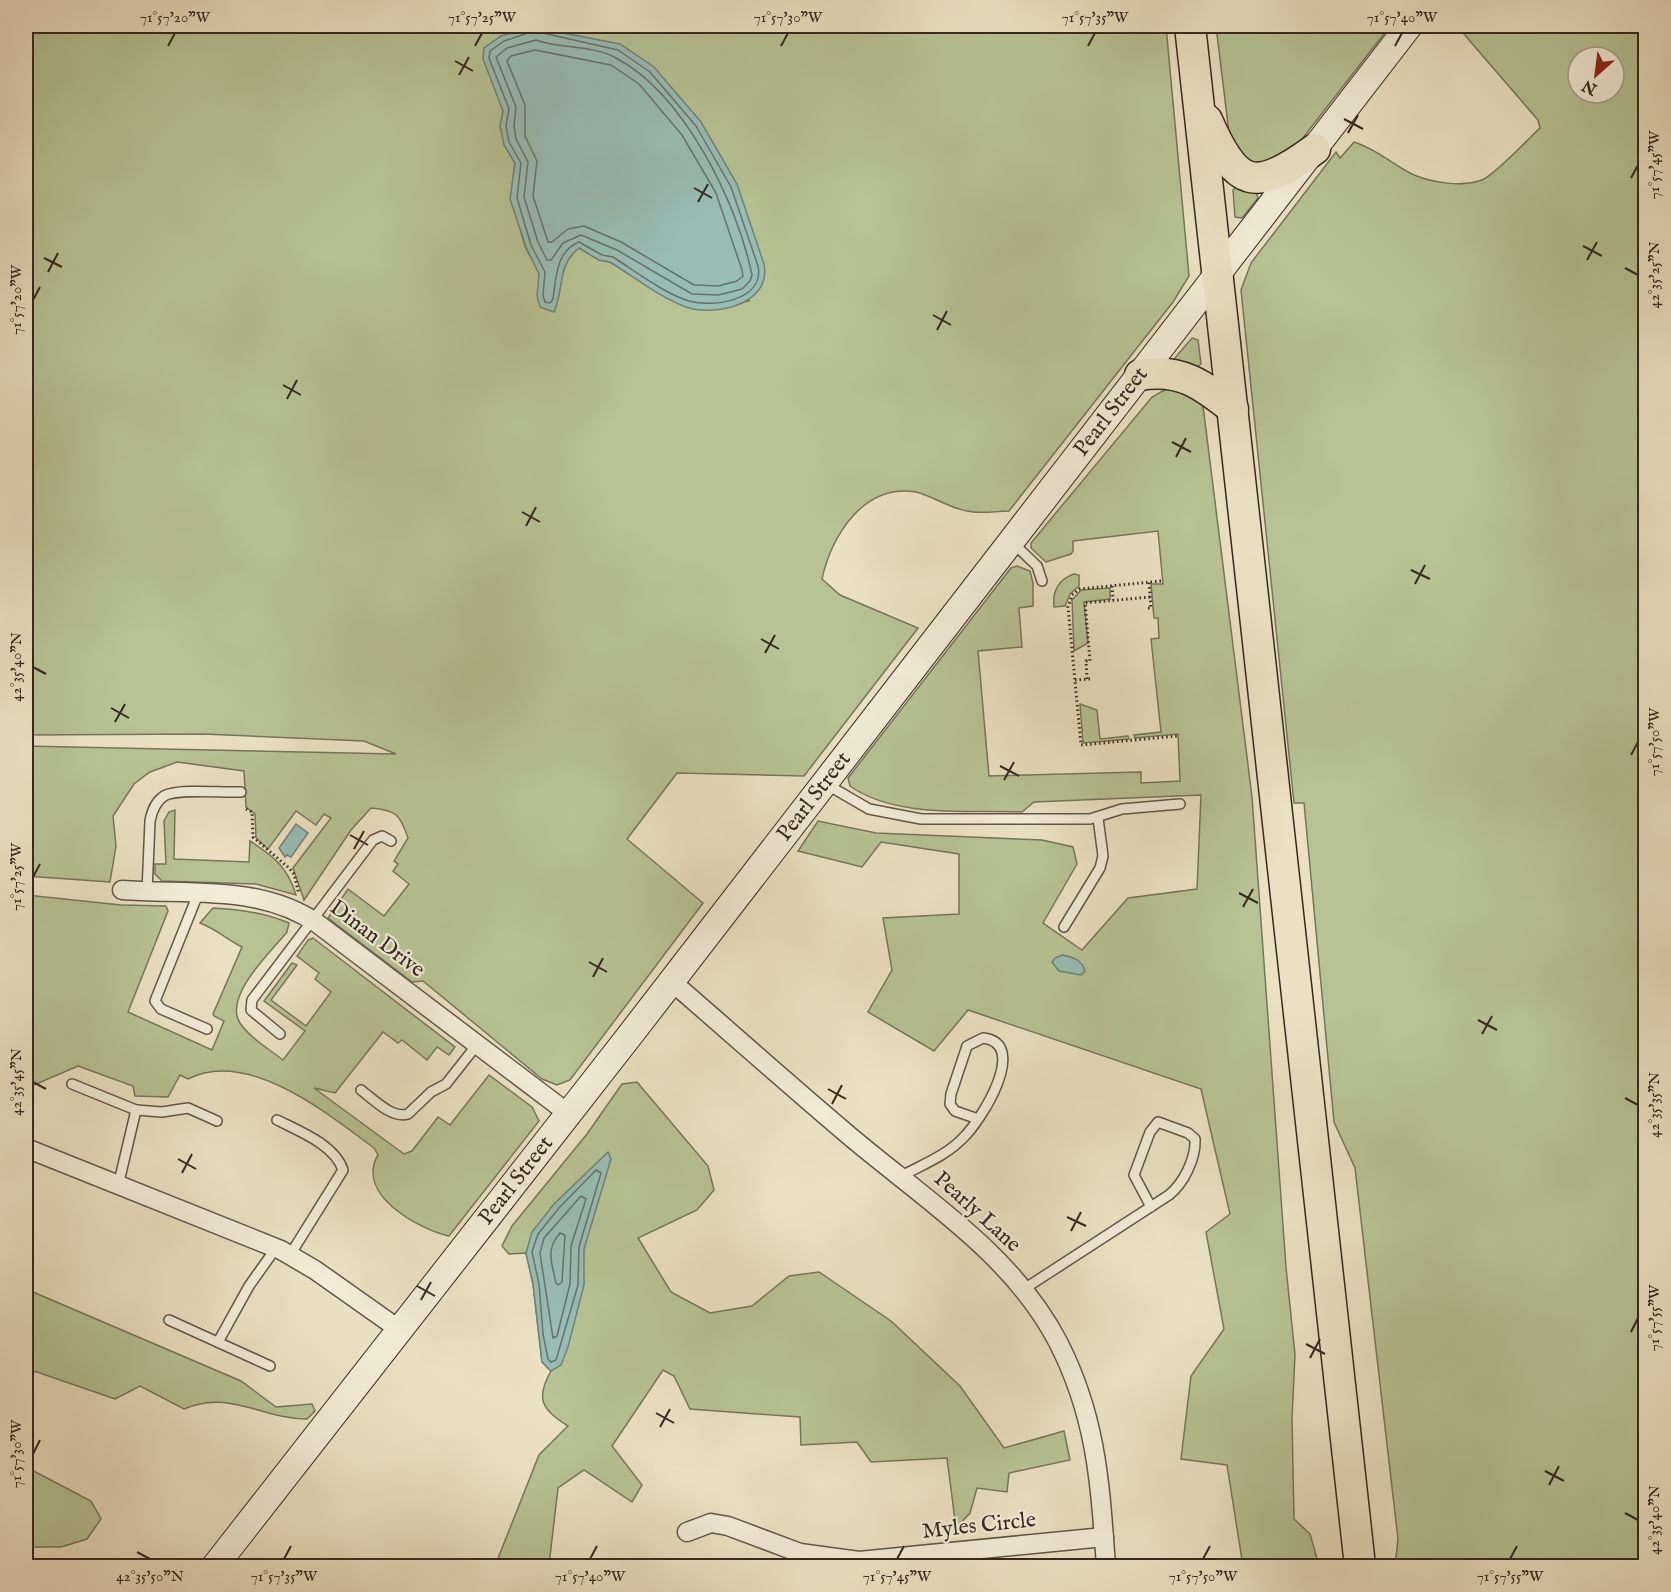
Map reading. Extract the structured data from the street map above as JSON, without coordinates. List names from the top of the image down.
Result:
{
  "streets": {
    "main road": ["Pearl Street"],
    "street": ["Dinan Drive", "Pearly Lane", "Myles Circle"]
  },
  "crossings": [
    ["Pearl Street", "Dinan Drive"],
    ["Pearl Street", "Pearly Lane"],
    ["Pearly Lane", "Myles Circle"]
  ],
  "north": "bottom left",
  "coordinates": [
    "71°57'20\"W",
    "71°57'25\"W",
    "71°57'30\"W",
    "71°57'35\"W",
    "71°57'40\"W",
    "71°57'45\"W",
    "42°35'25\"N",
    "42°35'40\"N",
    "71°57'50\"W",
    "42°35'45\"N",
    "42°35'35\"N",
    "71°57'55\"W",
    "42°35'50\"N"
  ]
}
